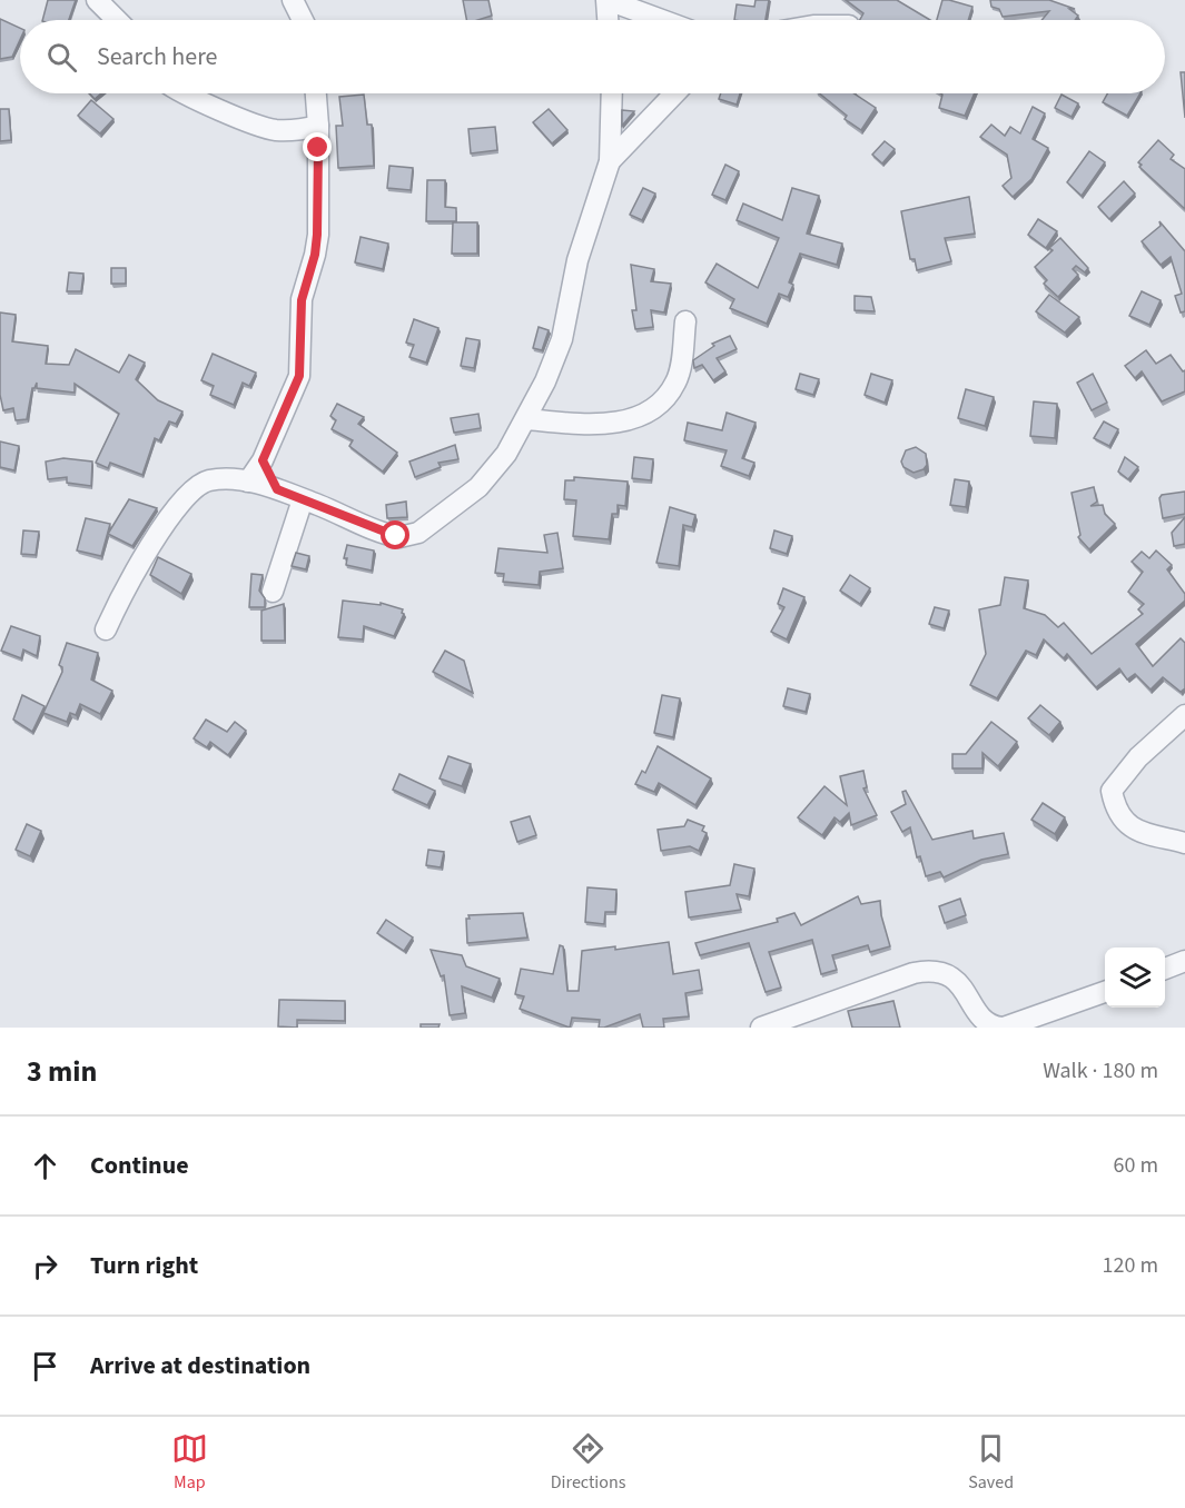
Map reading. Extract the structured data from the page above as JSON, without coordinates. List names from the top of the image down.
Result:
{
  "page": {
    "search": "Search here",
    "heading": ["3 min", "Walk · 180 m"],
    "list": [
      ["Continue", "60 m"],
      ["Turn right", "120 m"],
      "Arrive at destination"
    ],
    "nav": ["Map", "Directions", "Saved"]
  }
}
